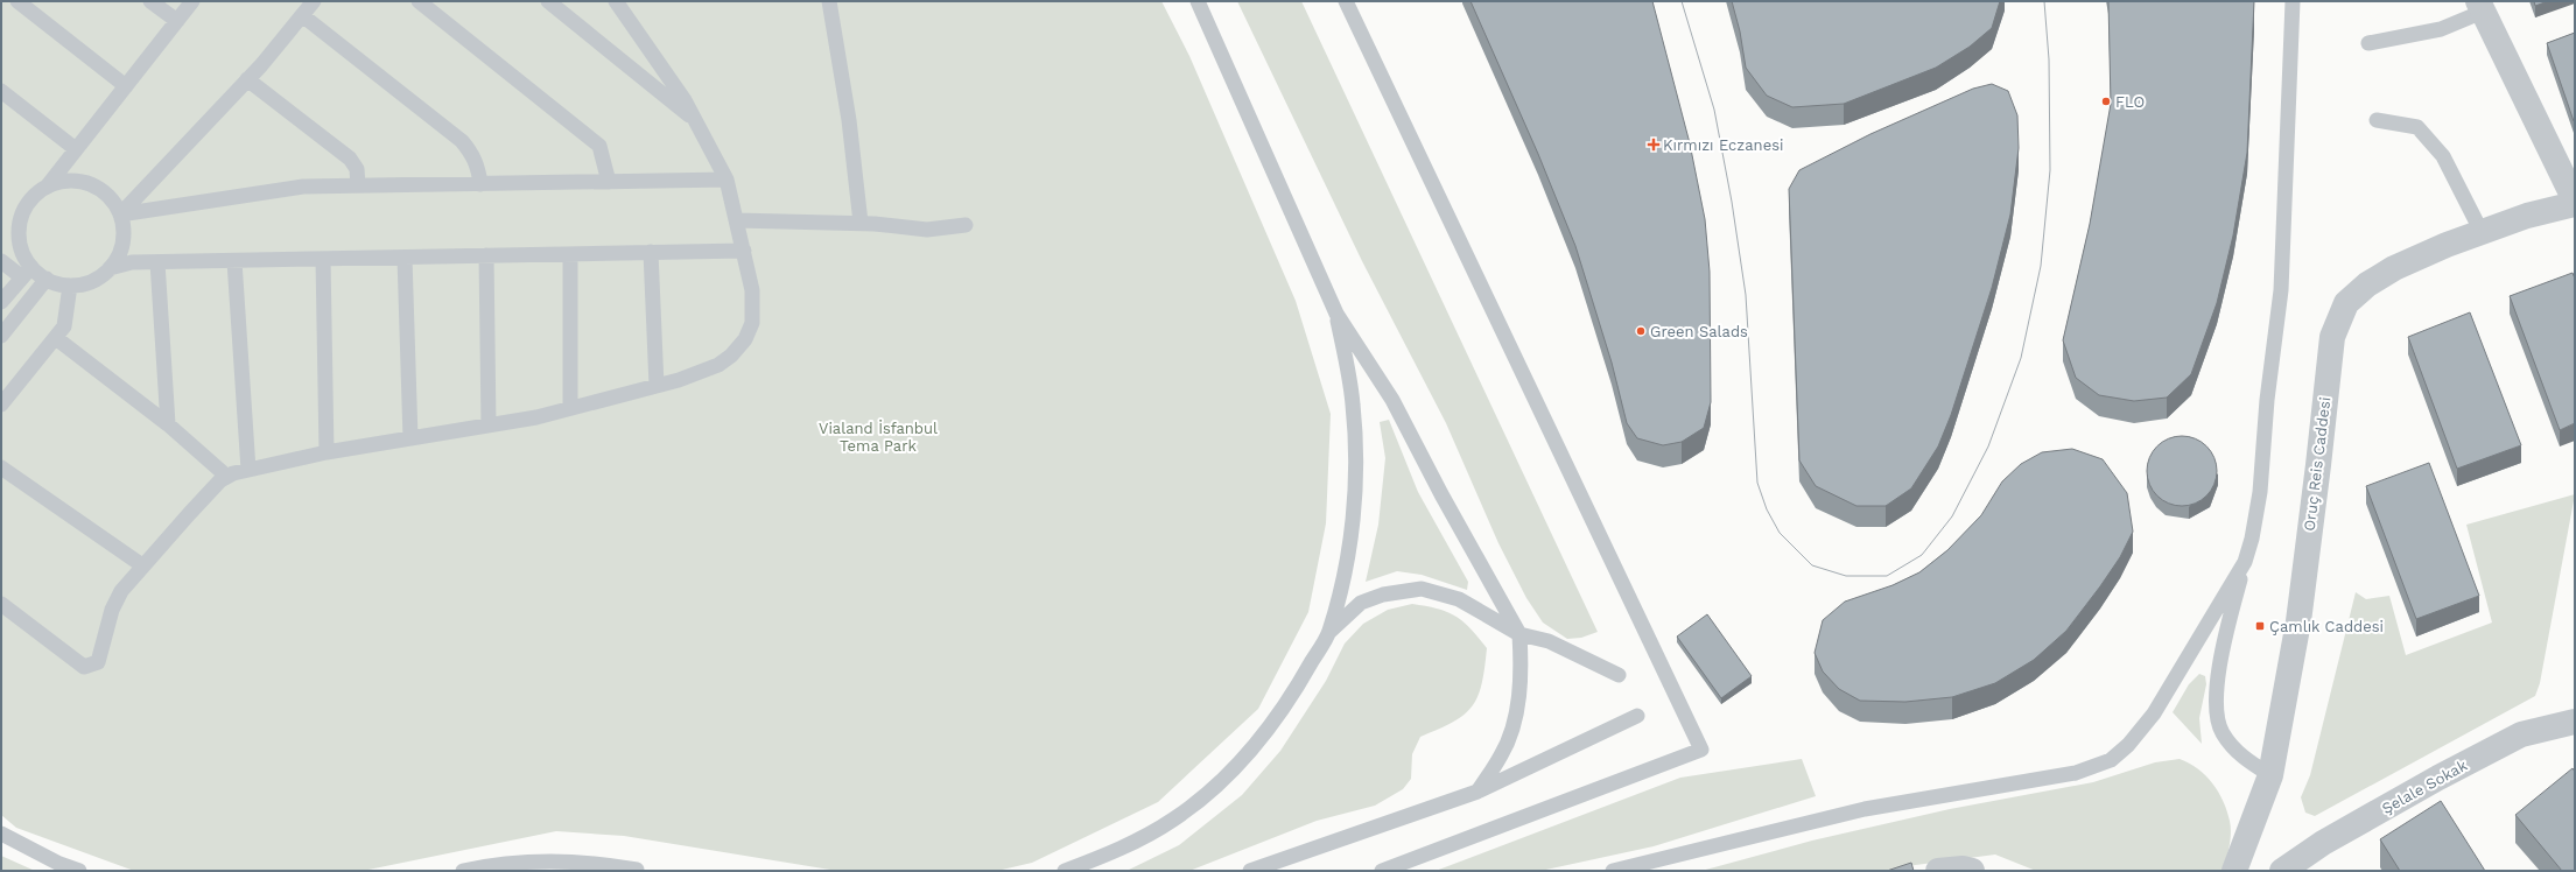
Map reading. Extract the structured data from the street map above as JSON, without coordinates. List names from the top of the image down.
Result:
{
  "streets": {
    "street": ["Oruç Reis Caddesi", "Şelale Sokak"]
  },
  "parks": ["Vialand İsfanbul Tema Park"],
  "places": {
    "other": ["FLO", "Green Salads"],
    "health": ["Kırmızı Eczanesi"],
    "transit": ["Çamlık Caddesi"]
  }
}
